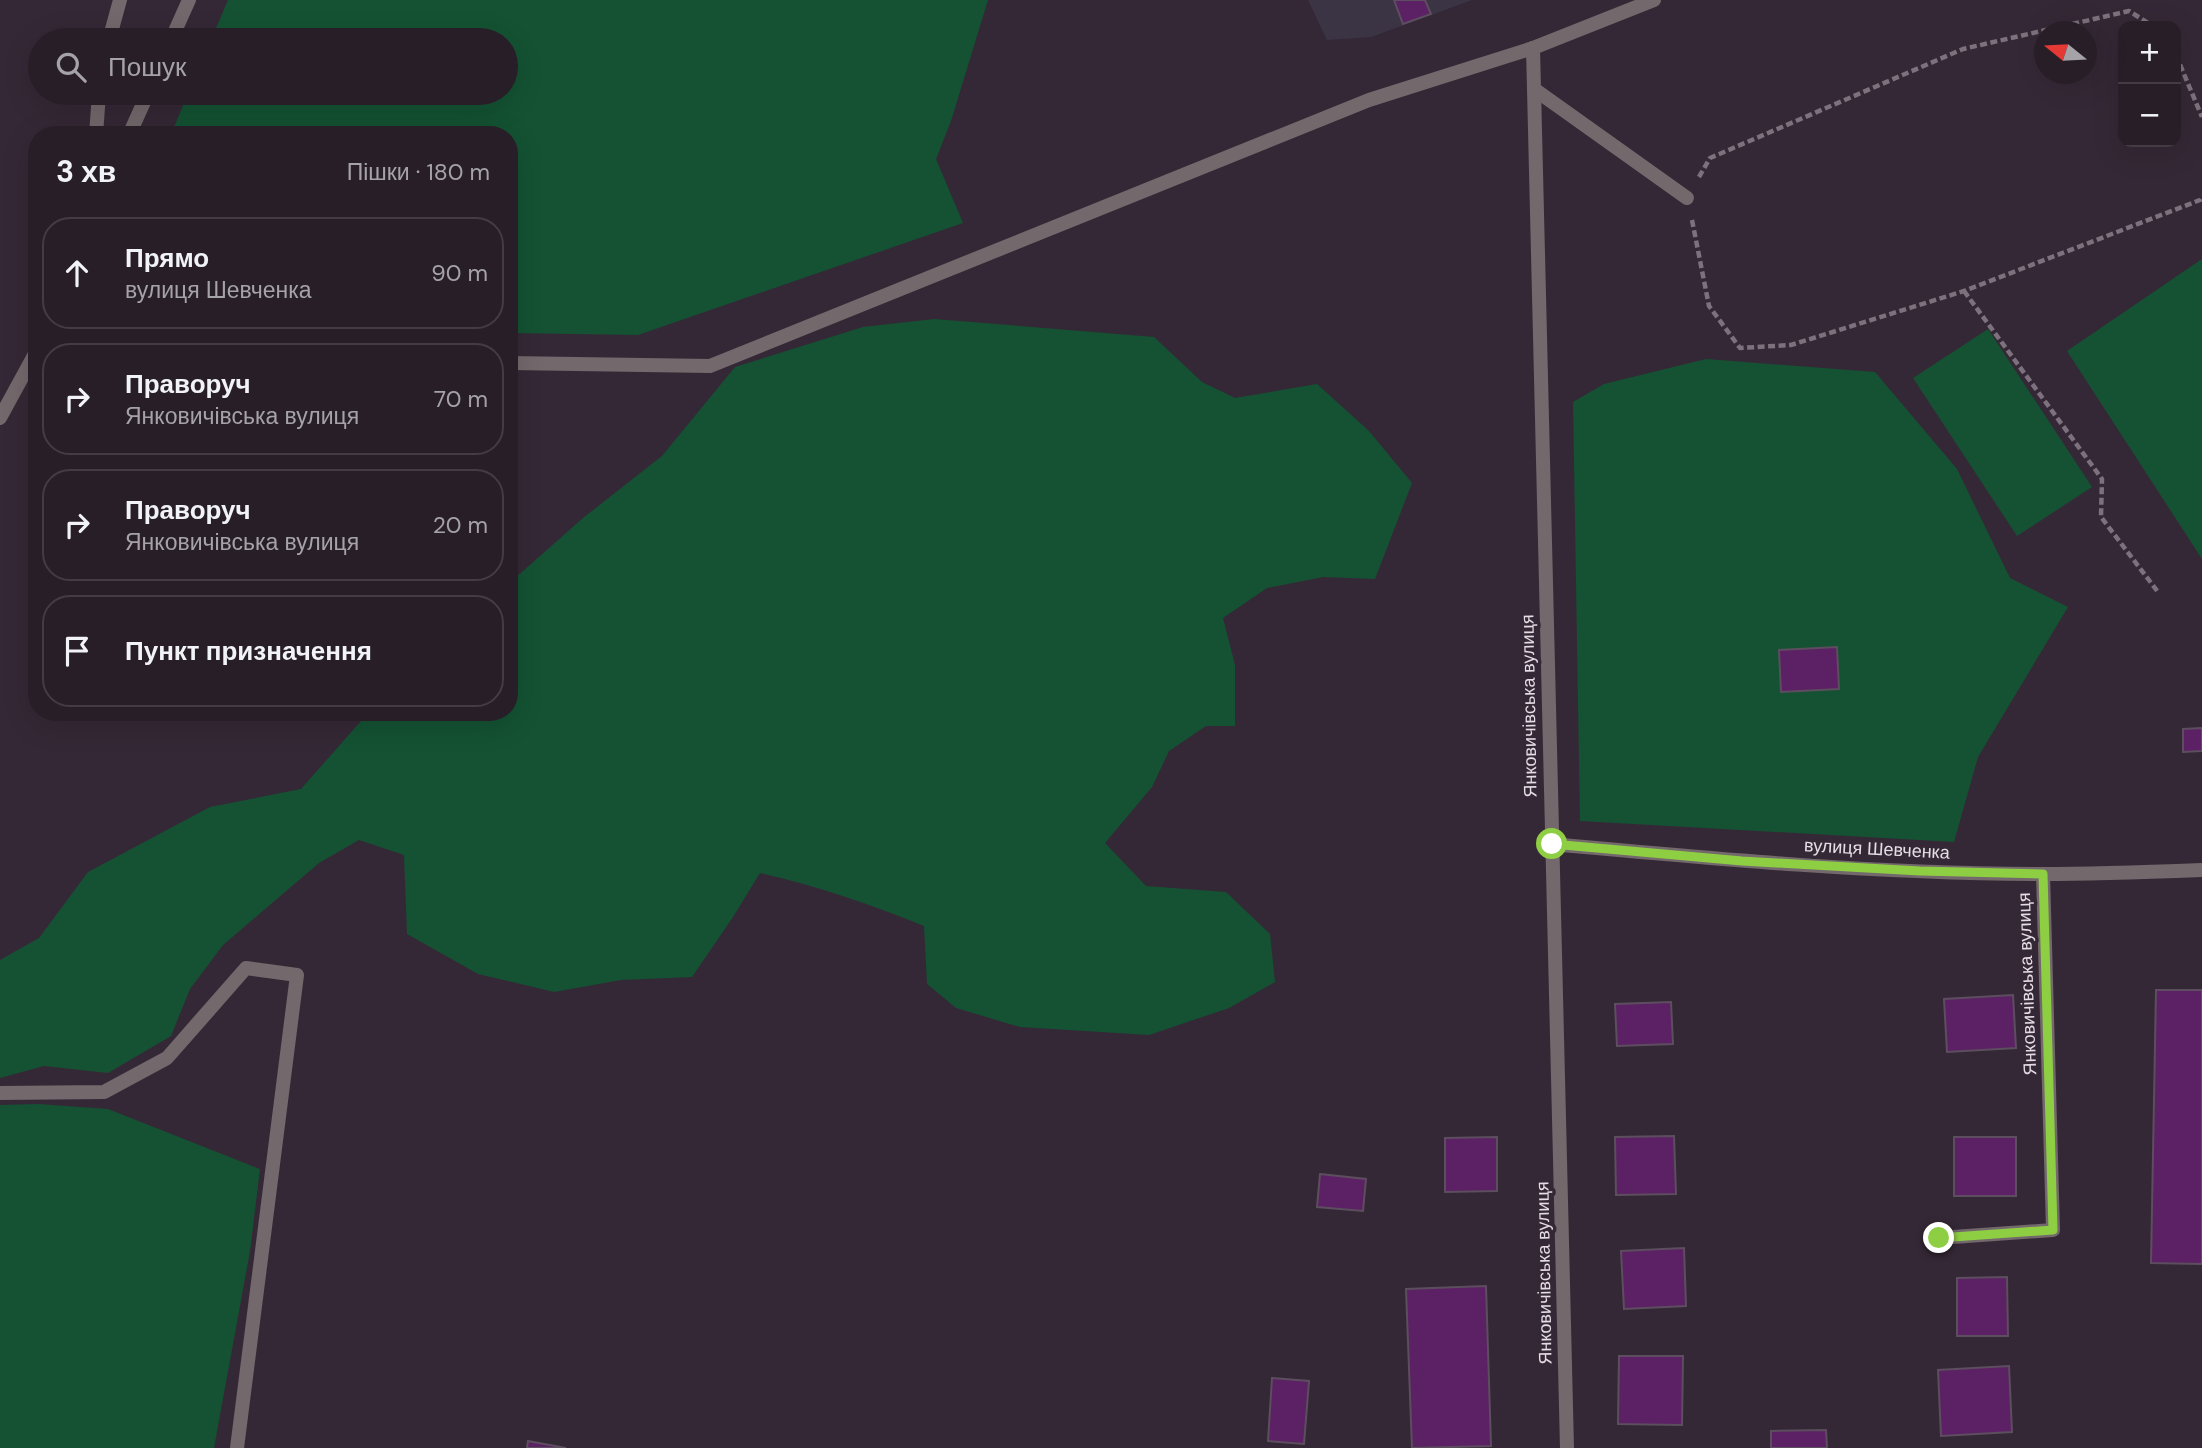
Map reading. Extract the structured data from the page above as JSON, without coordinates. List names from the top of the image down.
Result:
{
  "streets": {
    "street": ["Янковичівська вулиця", "вулиця Шевченка"]
  },
  "crossings": [
    ["Янковичівська вулиця", "вулиця Шевченка"]
  ],
  "north": "left",
  "page": {
    "map_buttons": ["+", "−"],
    "search": "Пошук",
    "heading": ["3 хв", "Пішки · 180 m"],
    "list": [
      ["Прямо", "вулиця Шевченка", "90 m"],
      ["Праворуч", "Янковичівська вулиця", "70 m"],
      ["Праворуч", "Янковичівська вулиця", "20 m"],
      "Пункт призначення"
    ]
  }
}
